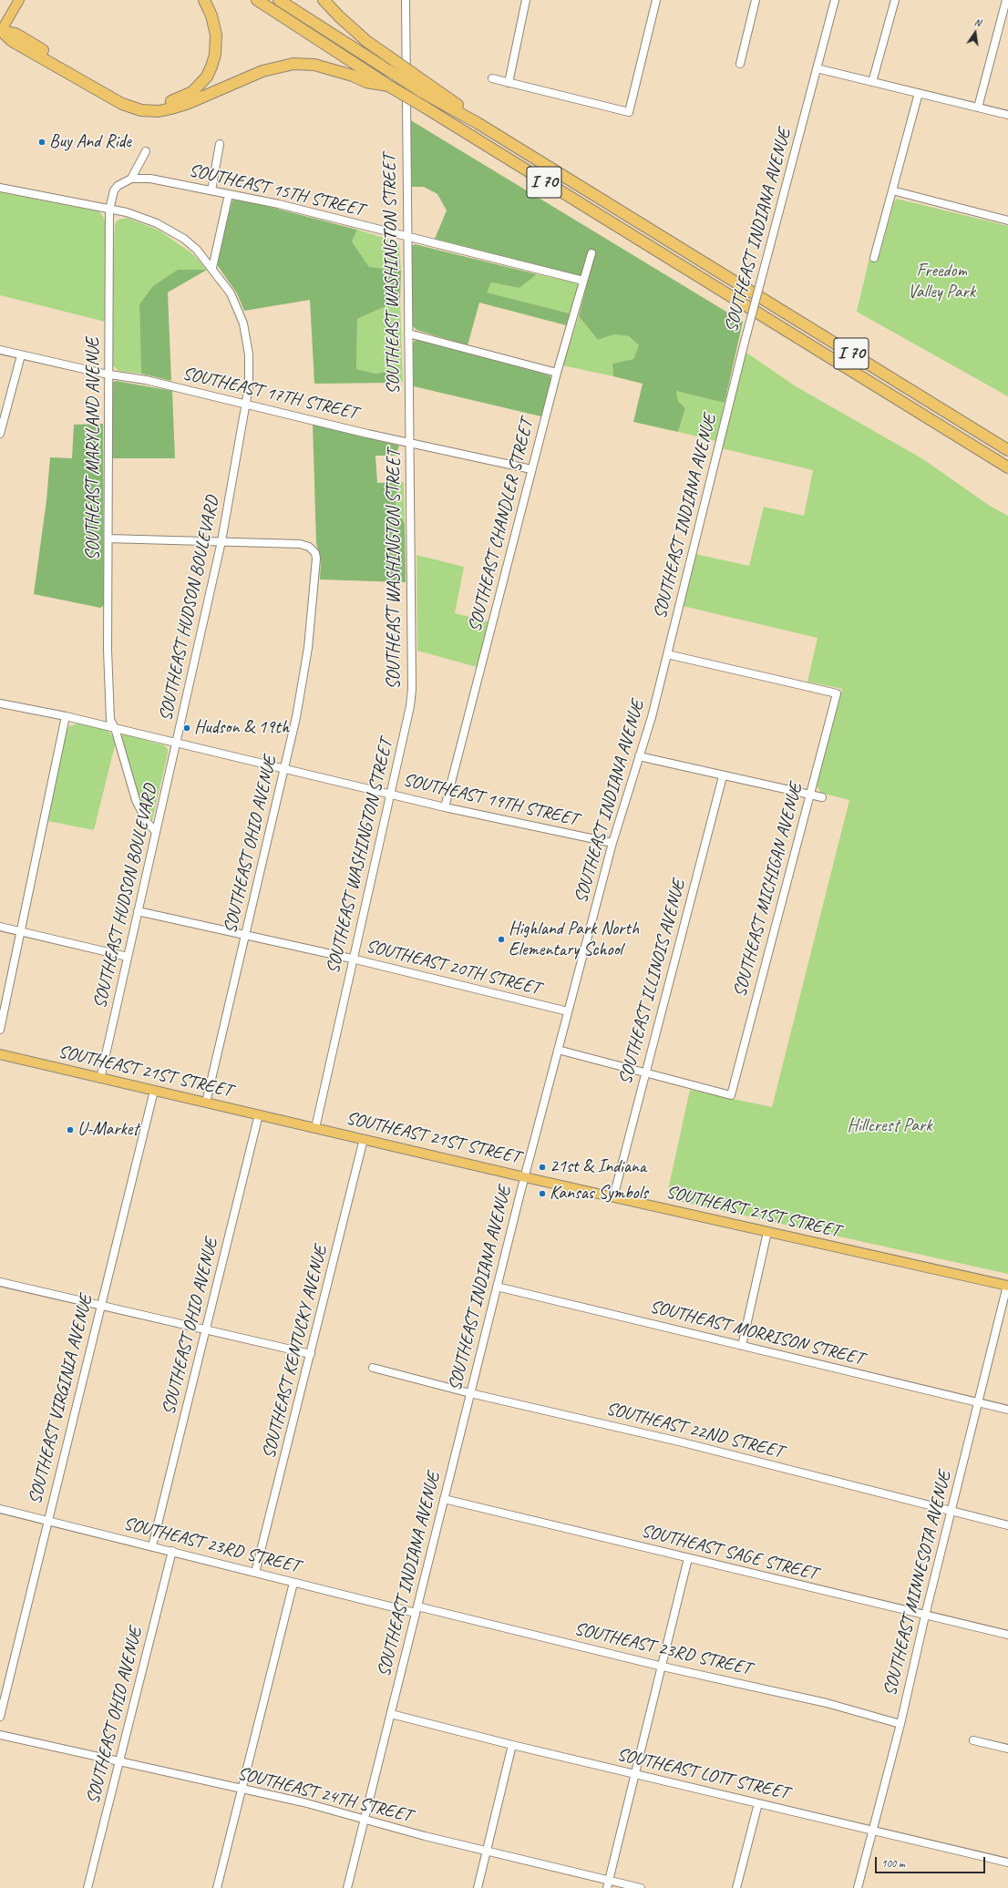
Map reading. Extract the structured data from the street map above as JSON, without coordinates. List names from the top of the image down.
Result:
{
  "streets": {
    "highway": ["I 70"],
    "main road": ["SOUTHEAST 21ST STREET"],
    "street": [
      "SOUTHEAST 15TH STREET",
      "SOUTHEAST INDIANA AVENUE",
      "SOUTHEAST WASHINGTON STREET",
      "SOUTHEAST 17TH STREET",
      "SOUTHEAST MARYLAND AVENUE",
      "SOUTHEAST CHANDLER STREET",
      "SOUTHEAST HUDSON BOULEVARD",
      "SOUTHEAST 19TH STREET",
      "SOUTHEAST OHIO AVENUE",
      "SOUTHEAST MICHIGAN AVENUE",
      "SOUTHEAST 20TH STREET",
      "SOUTHEAST ILLINOIS AVENUE",
      "SOUTHEAST MORRISON STREET",
      "SOUTHEAST KENTUCKY AVENUE",
      "SOUTHEAST VIRGINIA AVENUE",
      "SOUTHEAST 22ND STREET",
      "SOUTHEAST 23RD STREET",
      "SOUTHEAST SAGE STREET",
      "SOUTHEAST MINNESOTA AVENUE",
      "SOUTHEAST LOTT STREET",
      "SOUTHEAST 24TH STREET"
    ]
  },
  "crossings": [
    ["SOUTHEAST 15TH STREET", "SOUTHEAST WASHINGTON STREET"],
    ["SOUTHEAST 15TH STREET", "SOUTHEAST MARYLAND AVENUE"],
    ["SOUTHEAST 15TH STREET", "SOUTHEAST CHANDLER STREET"],
    ["SOUTHEAST INDIANA AVENUE", "SOUTHEAST 19TH STREET"],
    ["SOUTHEAST INDIANA AVENUE", "SOUTHEAST MICHIGAN AVENUE"],
    ["SOUTHEAST INDIANA AVENUE", "SOUTHEAST 20TH STREET"],
    ["SOUTHEAST INDIANA AVENUE", "SOUTHEAST 21ST STREET"],
    ["SOUTHEAST INDIANA AVENUE", "SOUTHEAST MORRISON STREET"],
    ["SOUTHEAST INDIANA AVENUE", "SOUTHEAST 22ND STREET"],
    ["SOUTHEAST INDIANA AVENUE", "SOUTHEAST 23RD STREET"],
    ["SOUTHEAST INDIANA AVENUE", "SOUTHEAST SAGE STREET"],
    ["SOUTHEAST INDIANA AVENUE", "SOUTHEAST LOTT STREET"],
    ["SOUTHEAST INDIANA AVENUE", "SOUTHEAST 24TH STREET"],
    ["SOUTHEAST WASHINGTON STREET", "SOUTHEAST 17TH STREET"],
    ["SOUTHEAST WASHINGTON STREET", "SOUTHEAST 19TH STREET"],
    ["SOUTHEAST WASHINGTON STREET", "SOUTHEAST 20TH STREET"],
    ["SOUTHEAST WASHINGTON STREET", "SOUTHEAST 21ST STREET"],
    ["SOUTHEAST 17TH STREET", "SOUTHEAST MARYLAND AVENUE"],
    ["SOUTHEAST 17TH STREET", "SOUTHEAST CHANDLER STREET"],
    ["SOUTHEAST 17TH STREET", "SOUTHEAST HUDSON BOULEVARD"],
    ["SOUTHEAST MARYLAND AVENUE", "SOUTHEAST HUDSON BOULEVARD"],
    ["SOUTHEAST MARYLAND AVENUE", "SOUTHEAST 19TH STREET"],
    ["SOUTHEAST CHANDLER STREET", "SOUTHEAST 19TH STREET"],
    ["SOUTHEAST HUDSON BOULEVARD", "SOUTHEAST 19TH STREET"],
    ["SOUTHEAST HUDSON BOULEVARD", "SOUTHEAST OHIO AVENUE"],
    ["SOUTHEAST HUDSON BOULEVARD", "SOUTHEAST 20TH STREET"],
    ["SOUTHEAST HUDSON BOULEVARD", "SOUTHEAST 21ST STREET"],
    ["SOUTHEAST 19TH STREET", "SOUTHEAST OHIO AVENUE"],
    ["SOUTHEAST OHIO AVENUE", "SOUTHEAST 20TH STREET"],
    ["SOUTHEAST OHIO AVENUE", "SOUTHEAST 21ST STREET"],
    ["SOUTHEAST OHIO AVENUE", "SOUTHEAST 23RD STREET"],
    ["SOUTHEAST OHIO AVENUE", "SOUTHEAST 24TH STREET"],
    ["SOUTHEAST MICHIGAN AVENUE", "SOUTHEAST ILLINOIS AVENUE"],
    ["SOUTHEAST ILLINOIS AVENUE", "SOUTHEAST 21ST STREET"],
    ["SOUTHEAST 21ST STREET", "SOUTHEAST KENTUCKY AVENUE"],
    ["SOUTHEAST 21ST STREET", "SOUTHEAST VIRGINIA AVENUE"],
    ["SOUTHEAST 21ST STREET", "SOUTHEAST MINNESOTA AVENUE"],
    ["SOUTHEAST MORRISON STREET", "SOUTHEAST MINNESOTA AVENUE"],
    ["SOUTHEAST KENTUCKY AVENUE", "SOUTHEAST 23RD STREET"],
    ["SOUTHEAST VIRGINIA AVENUE", "SOUTHEAST 23RD STREET"],
    ["SOUTHEAST 22ND STREET", "SOUTHEAST MINNESOTA AVENUE"],
    ["SOUTHEAST 23RD STREET", "SOUTHEAST MINNESOTA AVENUE"],
    ["SOUTHEAST SAGE STREET", "SOUTHEAST MINNESOTA AVENUE"],
    ["SOUTHEAST MINNESOTA AVENUE", "SOUTHEAST LOTT STREET"]
  ],
  "parks": ["Freedom Valley Park", "Hillcrest Park"],
  "places": [
    "Buy And Ride",
    "Hudson & 19th",
    "Highland Park North Elementary School",
    "U-Market",
    "21st & Indiana",
    "Kansas Symbols"
  ],
  "scale_bar": "100 m",
  "north": "top"
}
